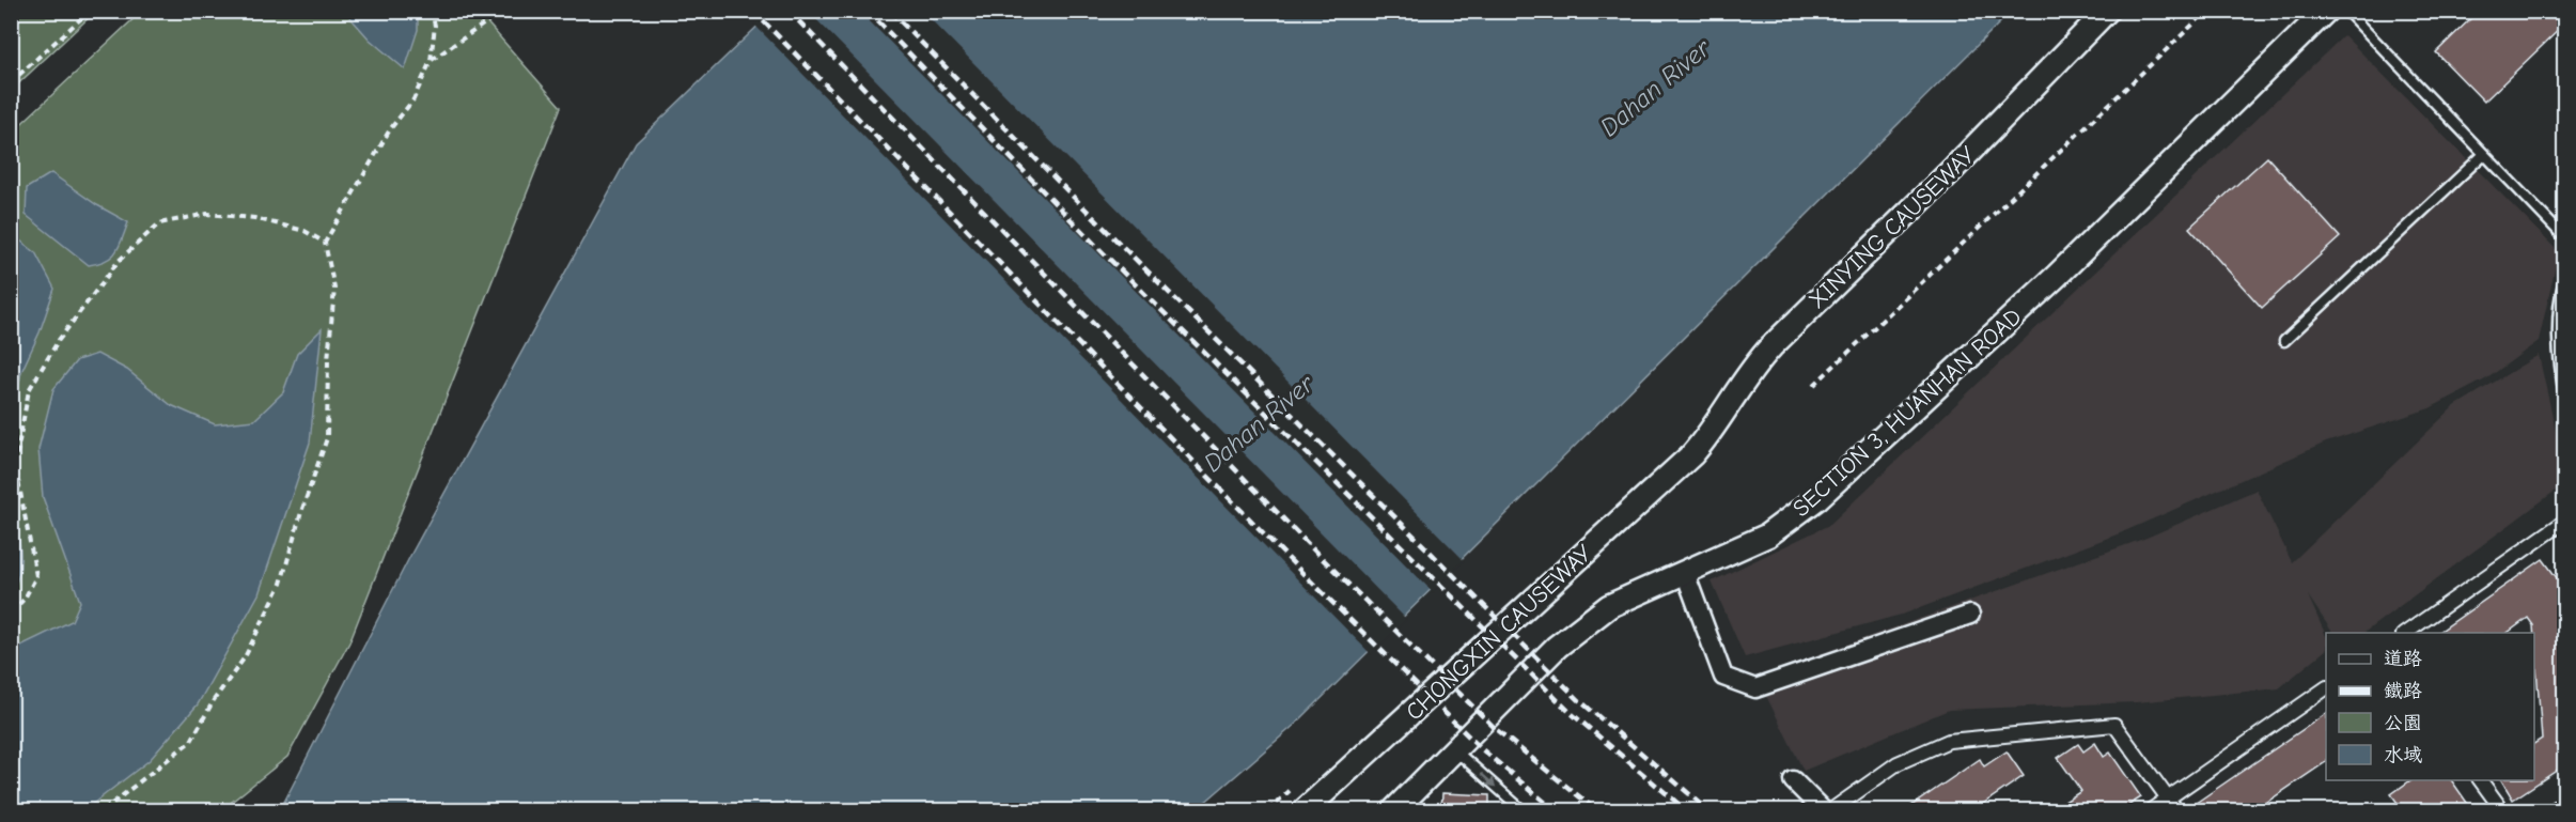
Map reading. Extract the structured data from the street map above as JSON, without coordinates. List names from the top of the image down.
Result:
{
  "streets": {
    "street": ["XINYING CAUSEWAY", "SECTION 3, HUANHAN ROAD", "CHONGXIN CAUSEWAY"]
  },
  "crossings": [
    ["XINYING CAUSEWAY", "CHONGXIN CAUSEWAY"]
  ],
  "water": ["Dahan River"],
  "legend": [
    "道路",
    "鐵路",
    "公園",
    "水域"
  ]
}
